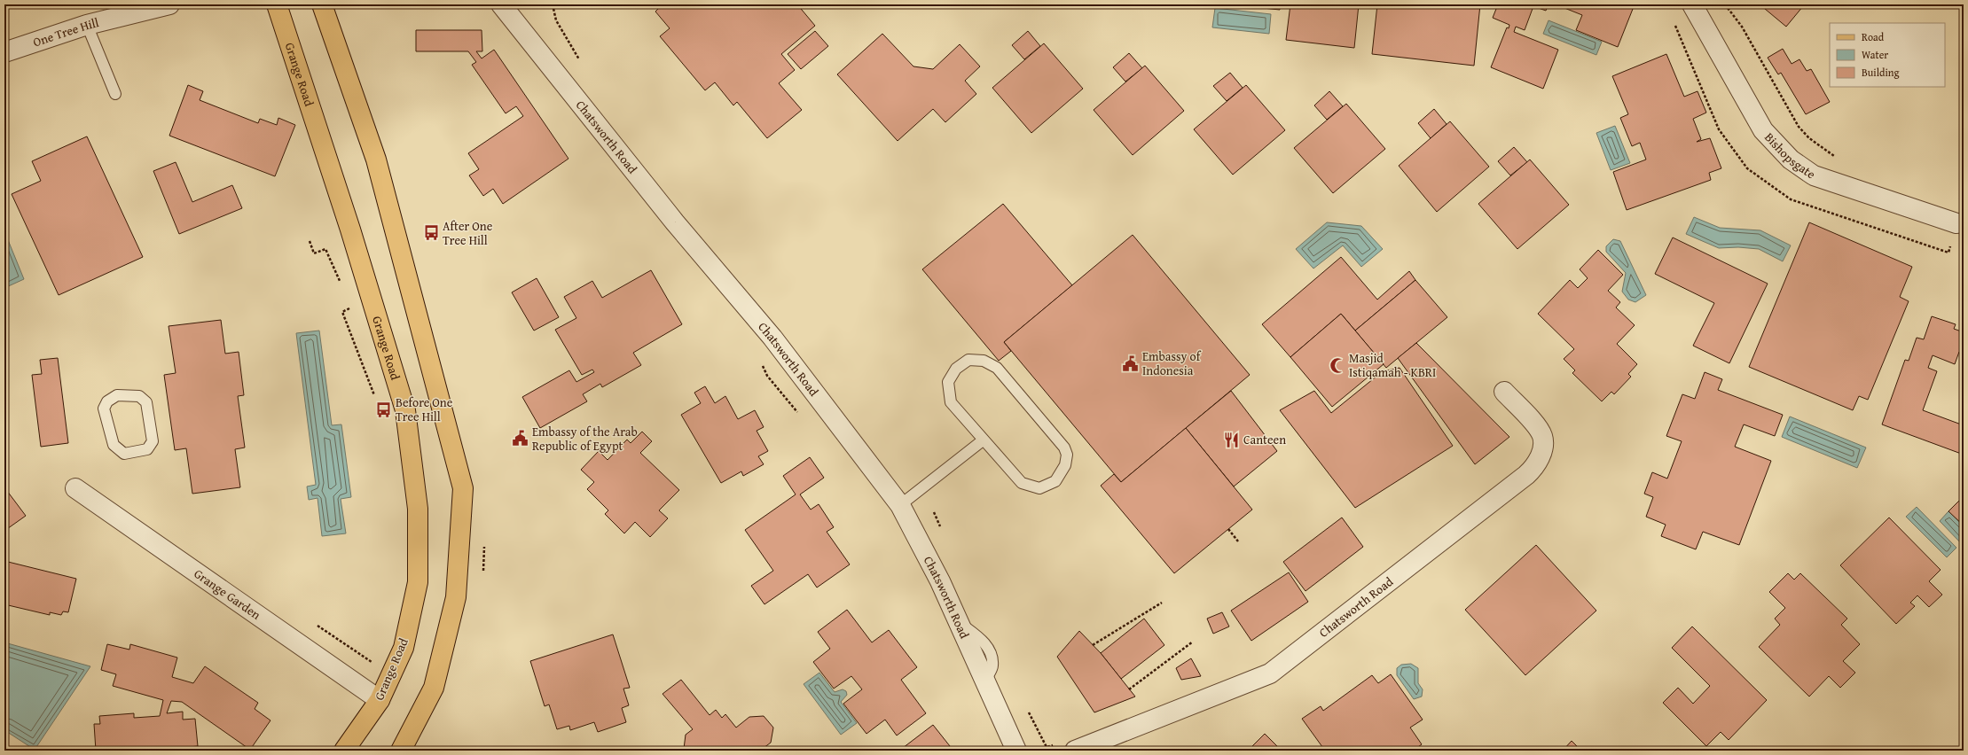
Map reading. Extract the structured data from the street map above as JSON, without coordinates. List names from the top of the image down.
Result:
{
  "streets": {
    "main road": ["Grange Road"],
    "street": [
      "One Tree Hill",
      "Chatsworth Road",
      "Bishopsgate",
      "Grange Garden"
    ]
  },
  "crossings": [
    ["Grange Road", "Grange Garden"]
  ],
  "places": {
    "bus stop": ["After One Tree Hill", "Before One Tree Hill"],
    "public building": ["Embassy of Indonesia", "Embassy of the Arab Republic of Egypt"],
    "mosque": ["Masjid Istiqamah - KBRI"],
    "restaurant": ["Canteen"]
  },
  "legend": ["Road", "Water", "Building"]
}
